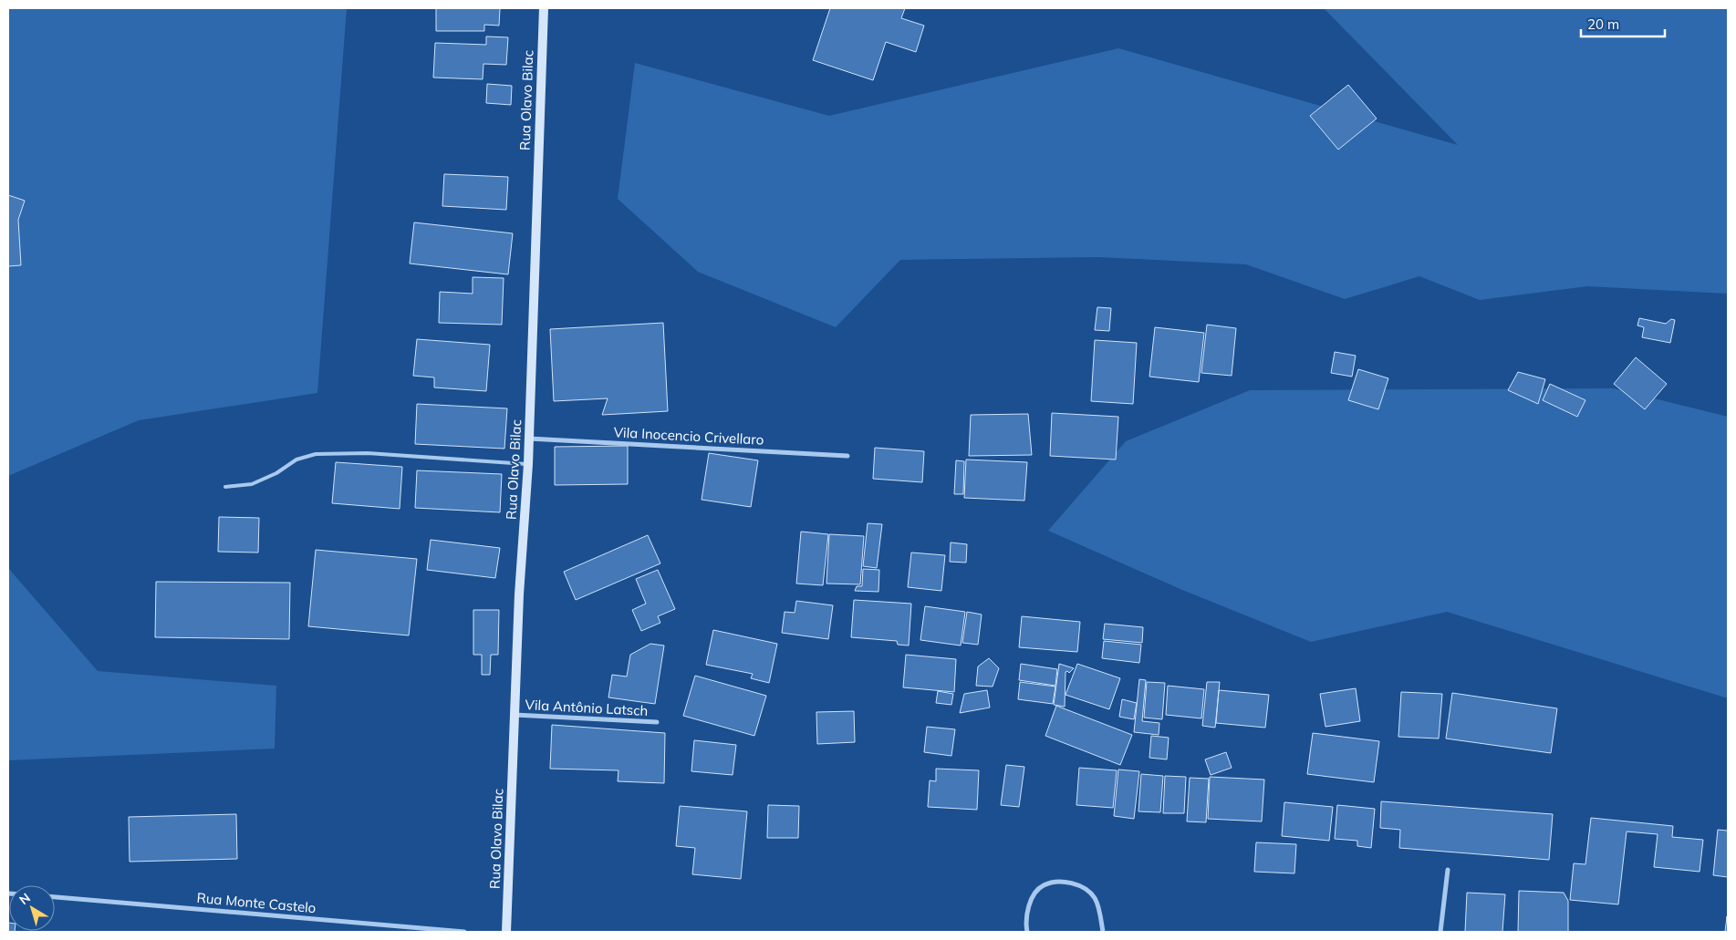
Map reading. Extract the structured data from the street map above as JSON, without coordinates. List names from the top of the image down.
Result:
{
  "streets": {
    "main road": ["Rua Olavo Bilac"],
    "street": ["Vila Inocencio Crivellaro", "Vila Antônio Latsch", "Rua Monte Castelo"]
  },
  "crossings": [
    ["Rua Olavo Bilac", "Vila Inocencio Crivellaro"],
    ["Rua Olavo Bilac", "Vila Antônio Latsch"]
  ],
  "scale_bar": "20 m",
  "north": "top left"
}
